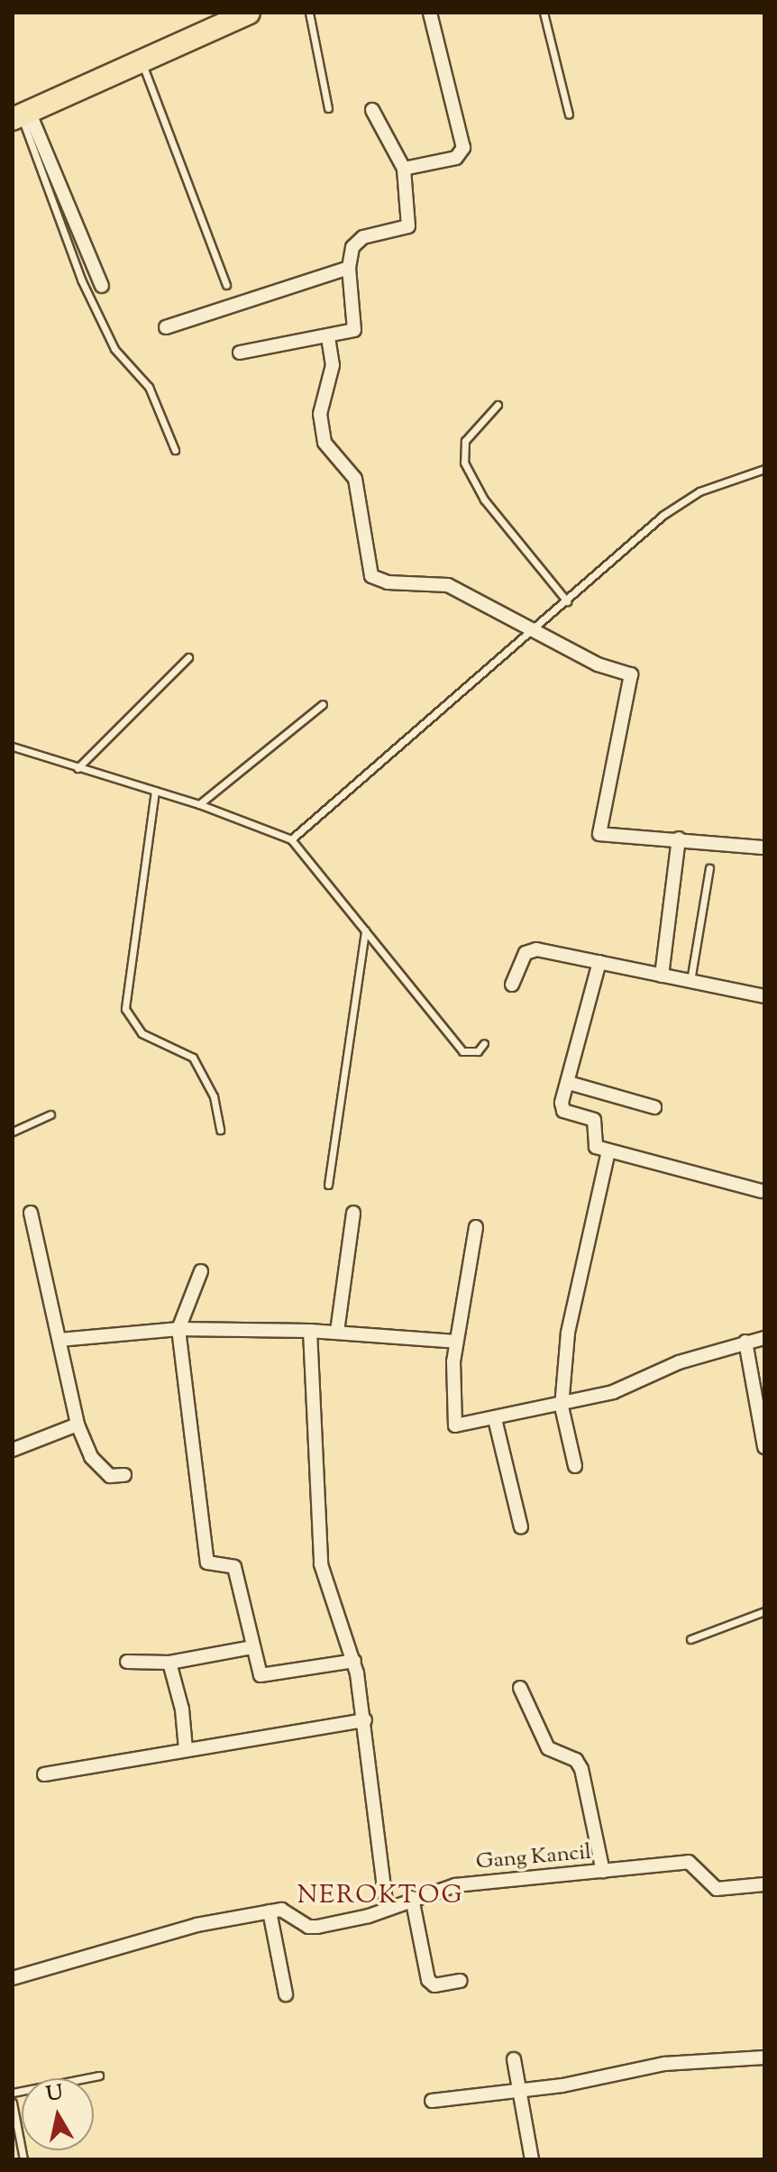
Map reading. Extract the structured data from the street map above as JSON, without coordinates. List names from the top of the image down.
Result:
{
  "streets": {
    "street": ["Gang Kancil"]
  },
  "districts": ["NEROKTOG"],
  "north": "top"
}
